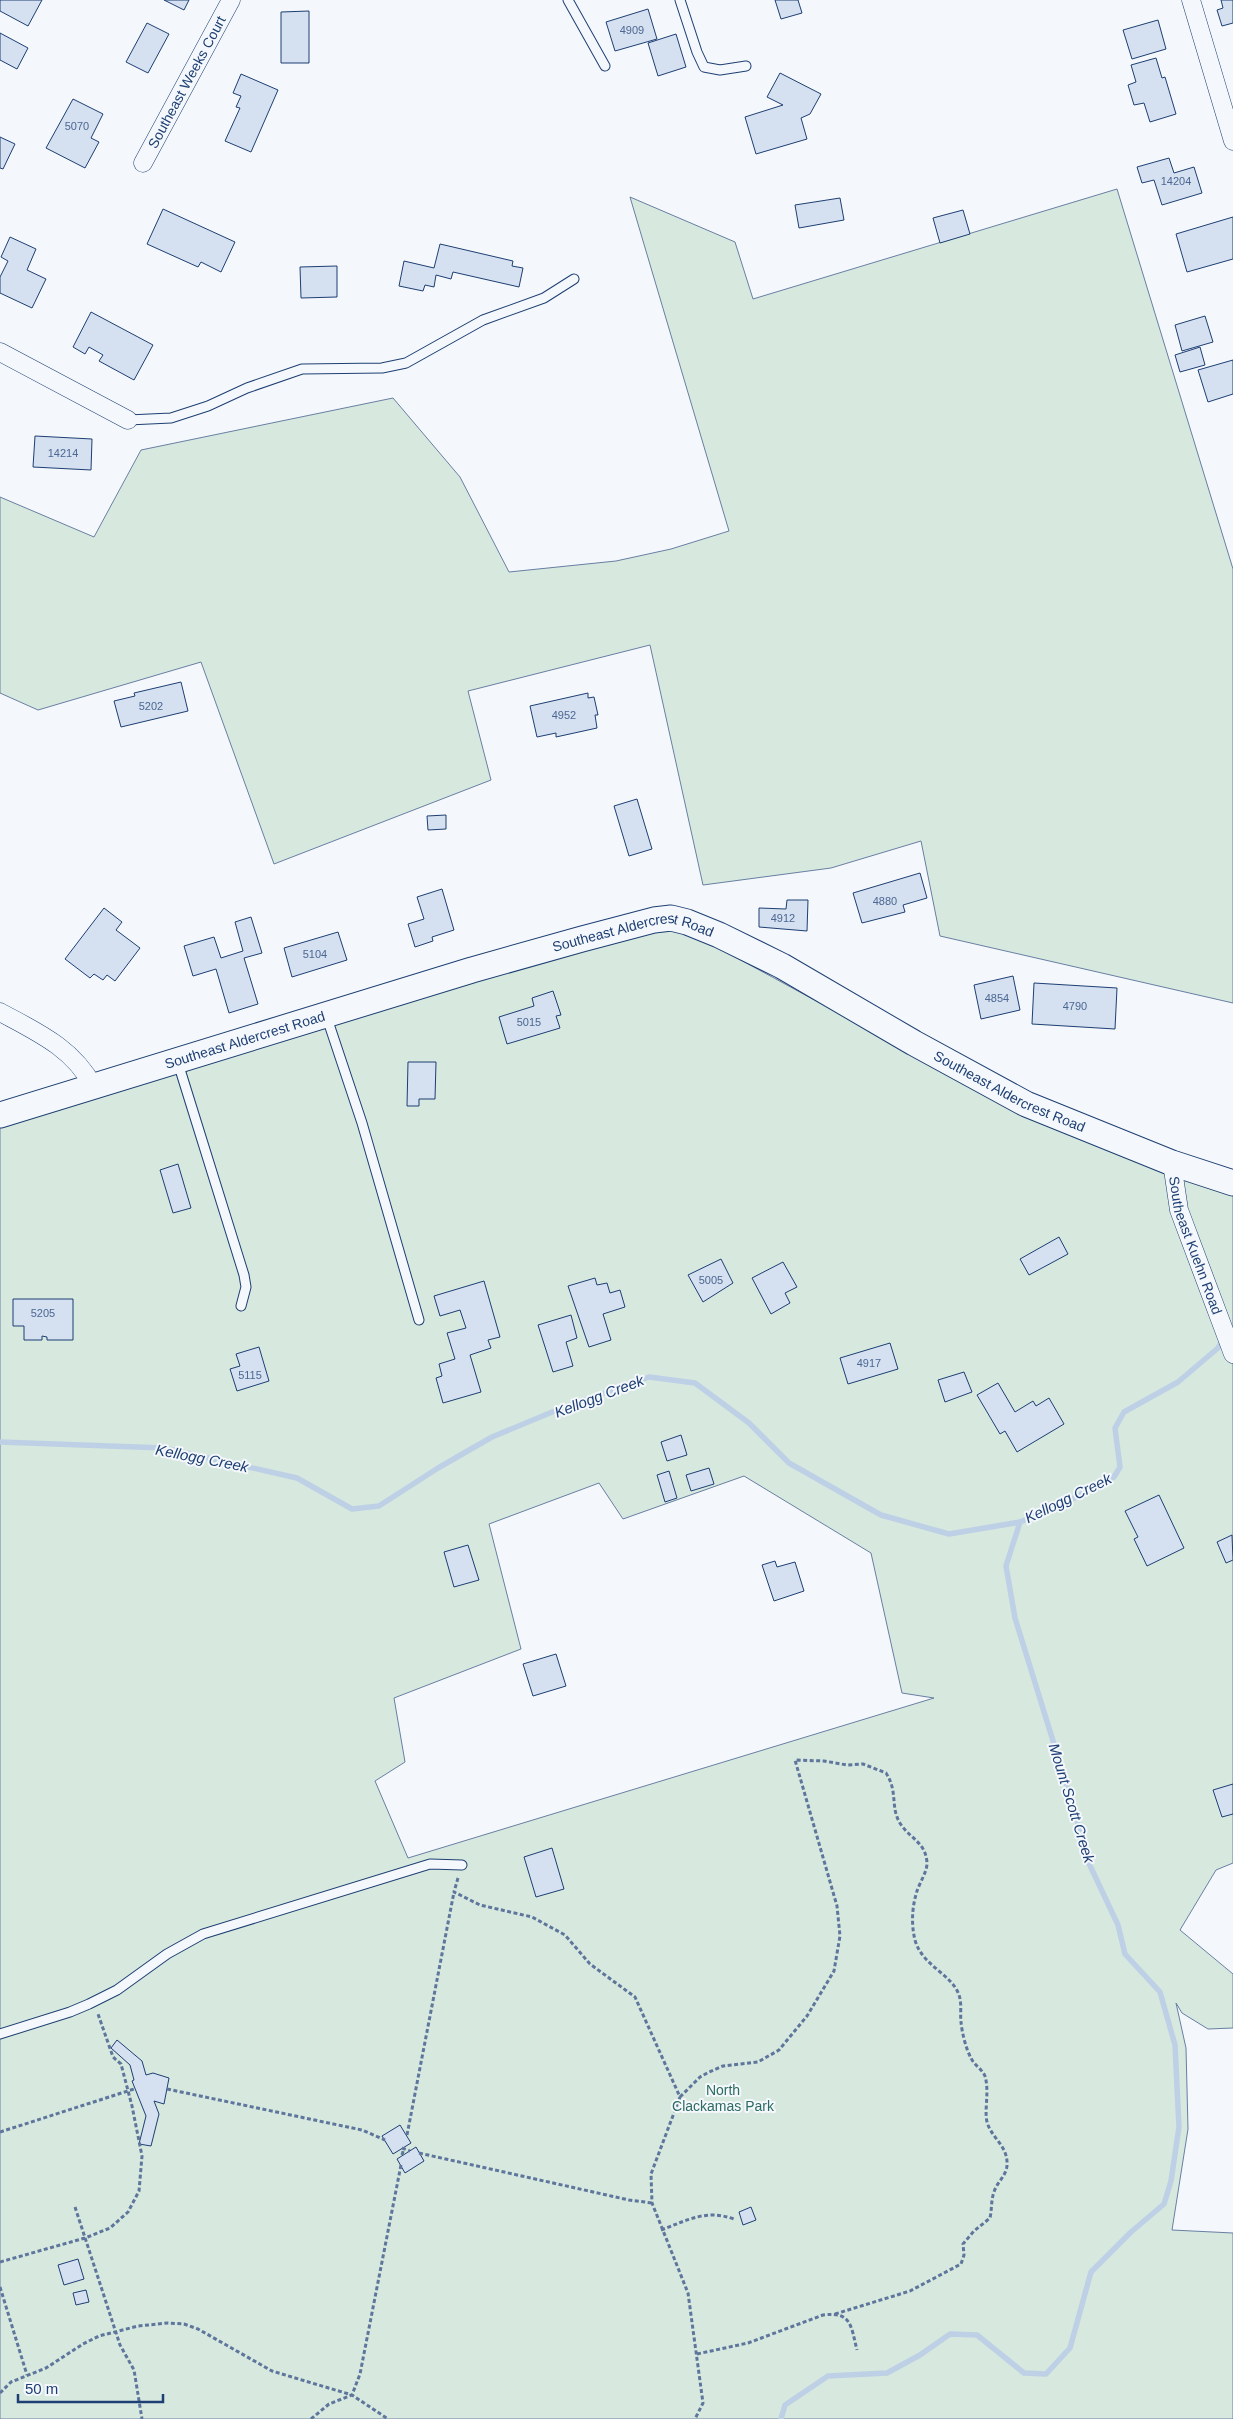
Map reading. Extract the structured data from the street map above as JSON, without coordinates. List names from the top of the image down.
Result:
{
  "streets": {
    "street": ["Southeast Weeks Court", "Southeast Aldercrest Road", "Southeast Kuehn Road"]
  },
  "crossings": [
    ["Southeast Aldercrest Road", "Southeast Kuehn Road"]
  ],
  "water": ["Kellogg Creek", "Mount Scott Creek"],
  "parks": ["North Clackamas Park"],
  "house_numbers": [
    "4909",
    "5070",
    "14204",
    "14214",
    "5202",
    "4952",
    "4880",
    "4912",
    "5104",
    "4854",
    "4790",
    "5015",
    "5005",
    "5205",
    "4917",
    "5115"
  ],
  "scale_bar": "50 m"
}
